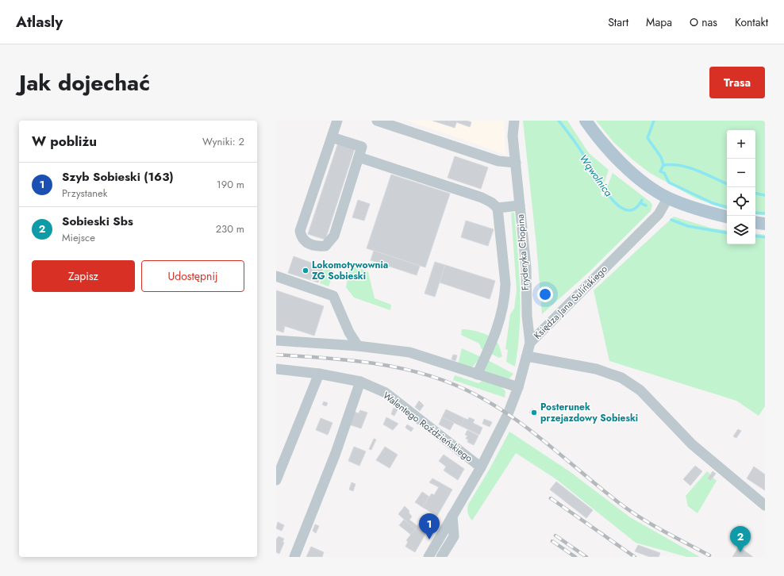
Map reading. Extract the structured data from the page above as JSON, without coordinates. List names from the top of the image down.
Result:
{
  "streets": {
    "street": ["Fryderyka Chopina", "Księdza Jana Sulińskiego", "Walentego Roździeńskiego"]
  },
  "crossings": [
    ["Fryderyka Chopina", "Księdza Jana Sulińskiego"],
    ["Księdza Jana Sulińskiego", "Walentego Roździeńskiego"]
  ],
  "water": ["Wąwolnica"],
  "places": ["Lokomotywownia ZG Sobieski", "Posterunek przejazdowy Sobieski"],
  "page": {
    "header": "Atlasly",
    "nav": [
      "Start",
      "Mapa",
      "O nas",
      "Kontakt"
    ],
    "title": "Jak dojechać",
    "buttons": [
      "Trasa",
      ["Zapisz", "Udostępnij"]
    ],
    "heading": ["W pobliżu", "Wyniki: 2"],
    "map_buttons": ["+", "−"],
    "list": [
      {
        "mark": "1",
        "name": "Szyb Sobieski (163)",
        "note": "Przystanek",
        "value": "190 m"
      },
      {
        "mark": "2",
        "name": "Sobieski Sbs",
        "note": "Miejsce",
        "value": "230 m"
      }
    ],
    "pins": ["1", "2"]
  }
}
